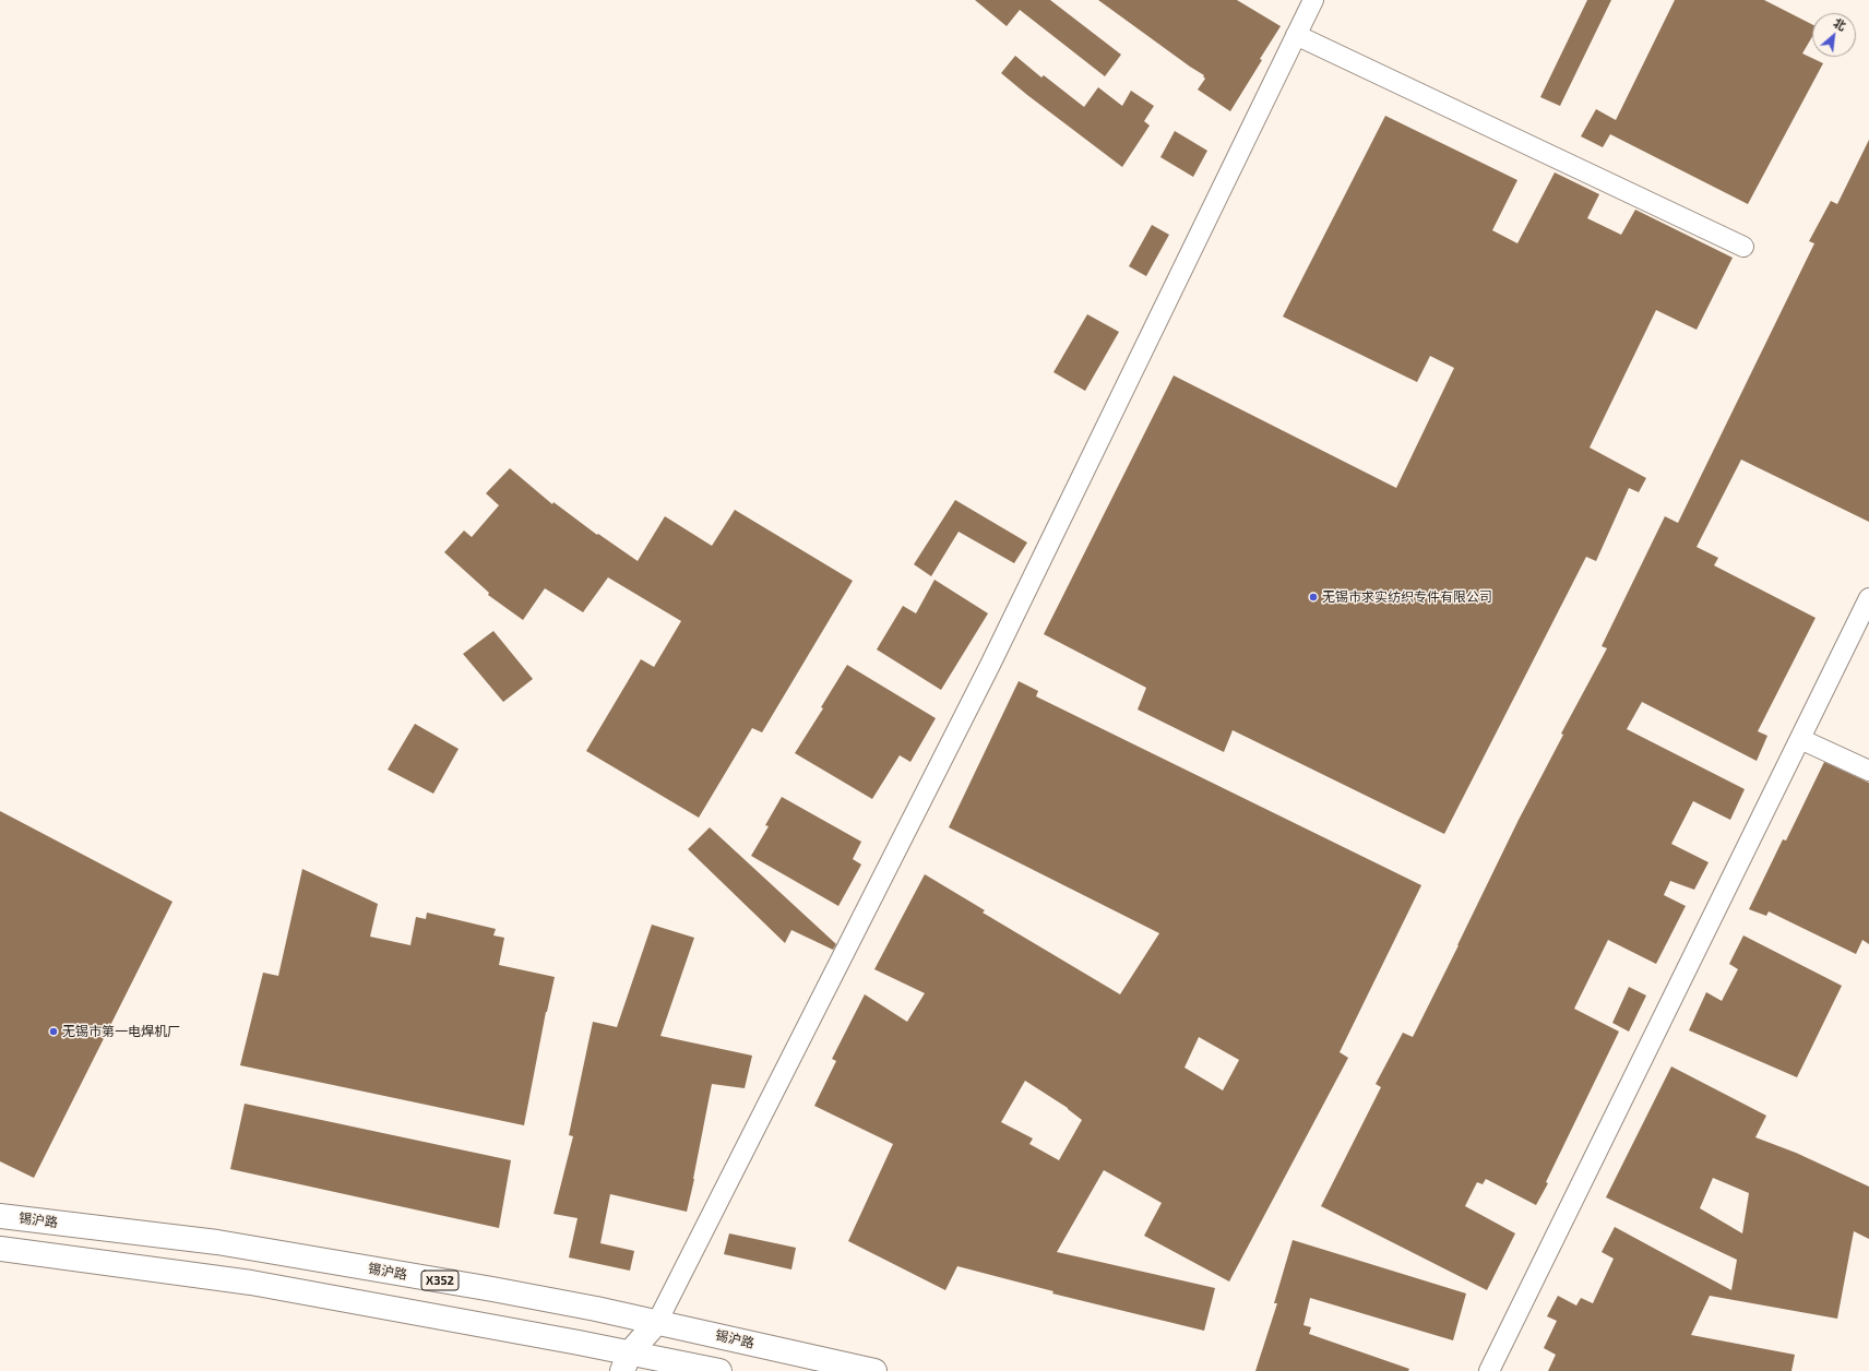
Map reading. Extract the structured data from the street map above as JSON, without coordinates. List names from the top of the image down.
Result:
{
  "streets": {
    "main road": ["锡沪路", "X352"]
  },
  "places": ["无锡市求实纺织专件有限公司", "无锡市第一电焊机厂"],
  "north": "top right"
}
